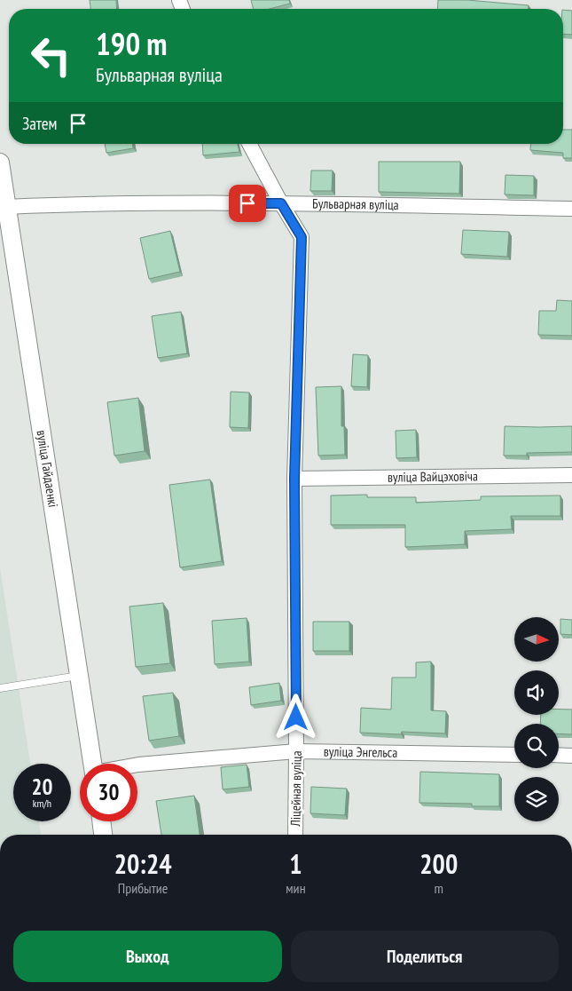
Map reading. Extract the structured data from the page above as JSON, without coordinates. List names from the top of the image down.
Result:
{
  "streets": {
    "street": [
      "Бульварная вуліца",
      "вуліца Гайдаенкі",
      "вуліца Вайцэховіча",
      "вуліца Энгельса",
      "Ліцейная вуліца"
    ]
  },
  "crossings": [
    ["Бульварная вуліца", "вуліца Гайдаенкі"],
    ["Бульварная вуліца", "Ліцейная вуліца"],
    ["вуліца Вайцэховіча", "Ліцейная вуліца"],
    ["вуліца Энгельса", "Ліцейная вуліца"]
  ],
  "north": "right",
  "page": {
    "turn": ["190 m", "Бульварная вуліца"],
    "then": "Затем",
    "speed": "20 km/h",
    "limit": "30",
    "eta": [
      "20:24",
      "Прибытие",
      "1",
      "мин",
      "200",
      "m"
    ],
    "buttons": ["Выход", "Поделиться"]
  }
}
